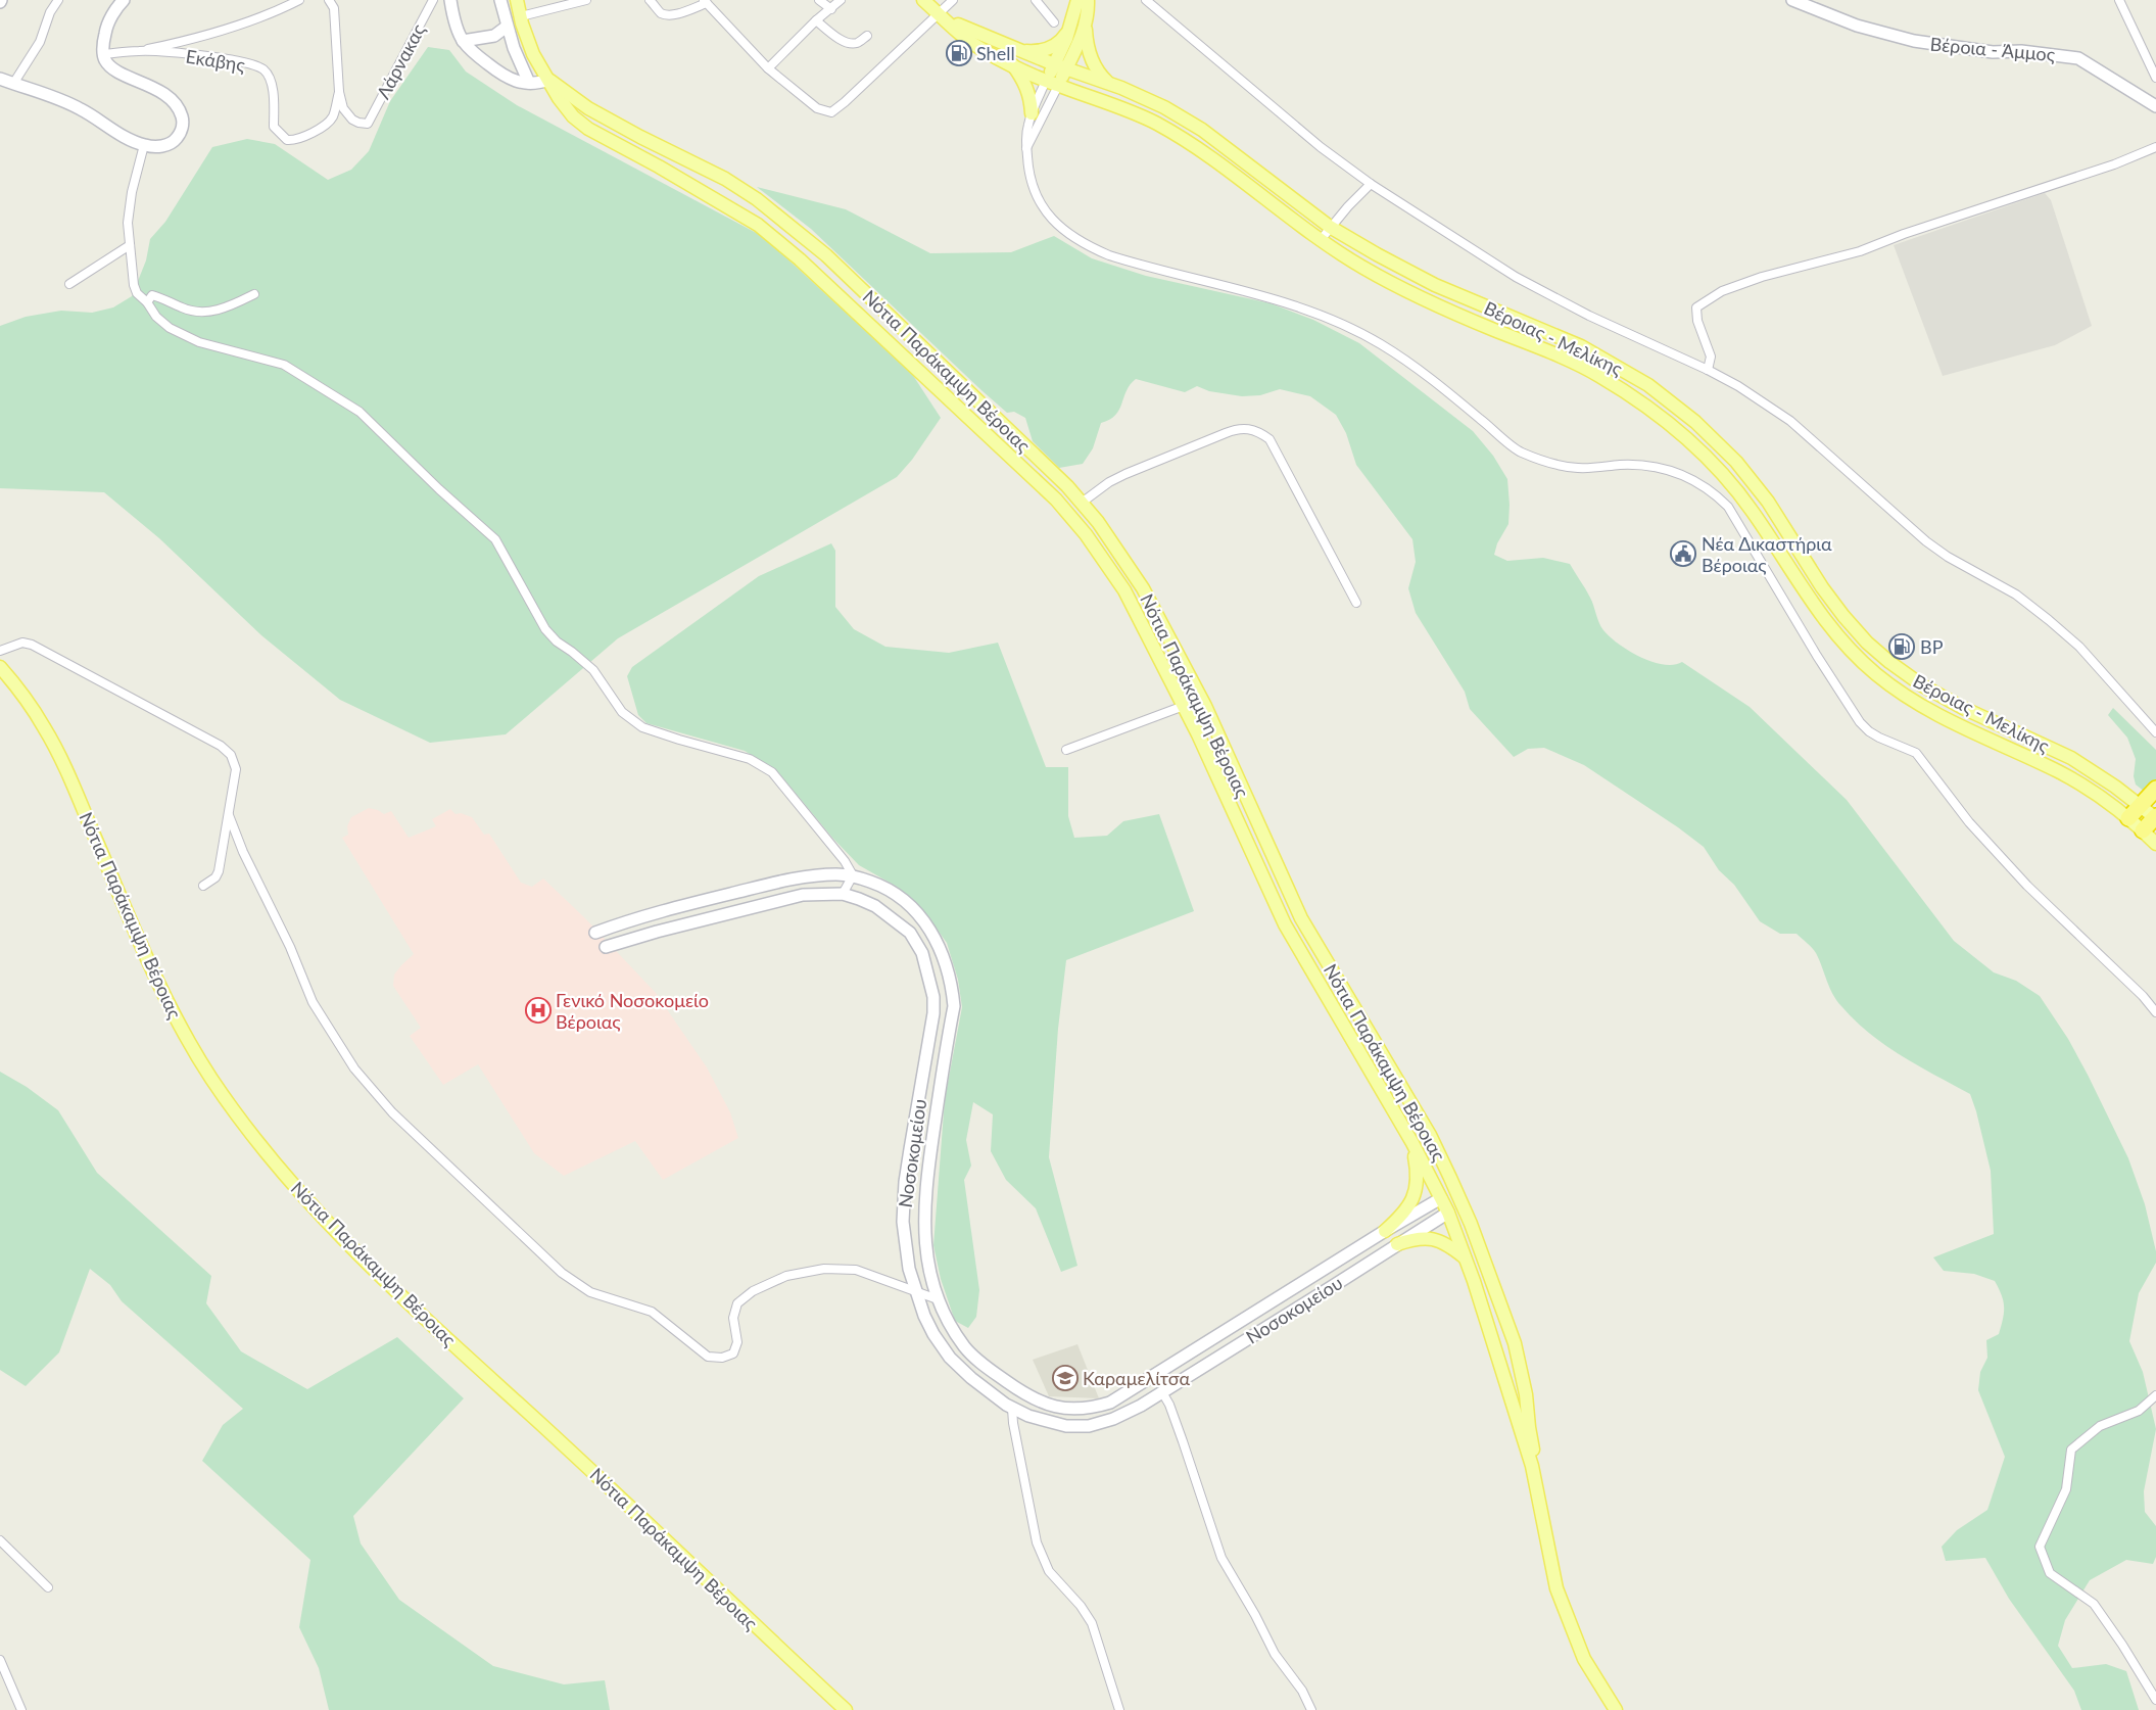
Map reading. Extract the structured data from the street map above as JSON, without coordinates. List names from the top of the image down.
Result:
{
  "streets": {
    "main road": ["Βέροιας - Μελίκης", "Νότια Παράκαμψη Βέροιας"],
    "street": [
      "Βέροια - Άμμος",
      "Εκάβης",
      "Λάρνακας",
      "Νοσοκομείου"
    ]
  },
  "crossings": [
    ["Εκάβης", "Λάρνακας"],
    ["Νότια Παράκαμψη Βέροιας", "Νοσοκομείου"]
  ],
  "places": {
    "fuel station": ["Shell", "BP"],
    "public building": ["Νέα Δικαστήρια Βέροιας"],
    "hospital": ["Γενικό Νοσοκομείο Βέροιας"],
    "school or university": ["Καραμελίτσα"]
  }
}
